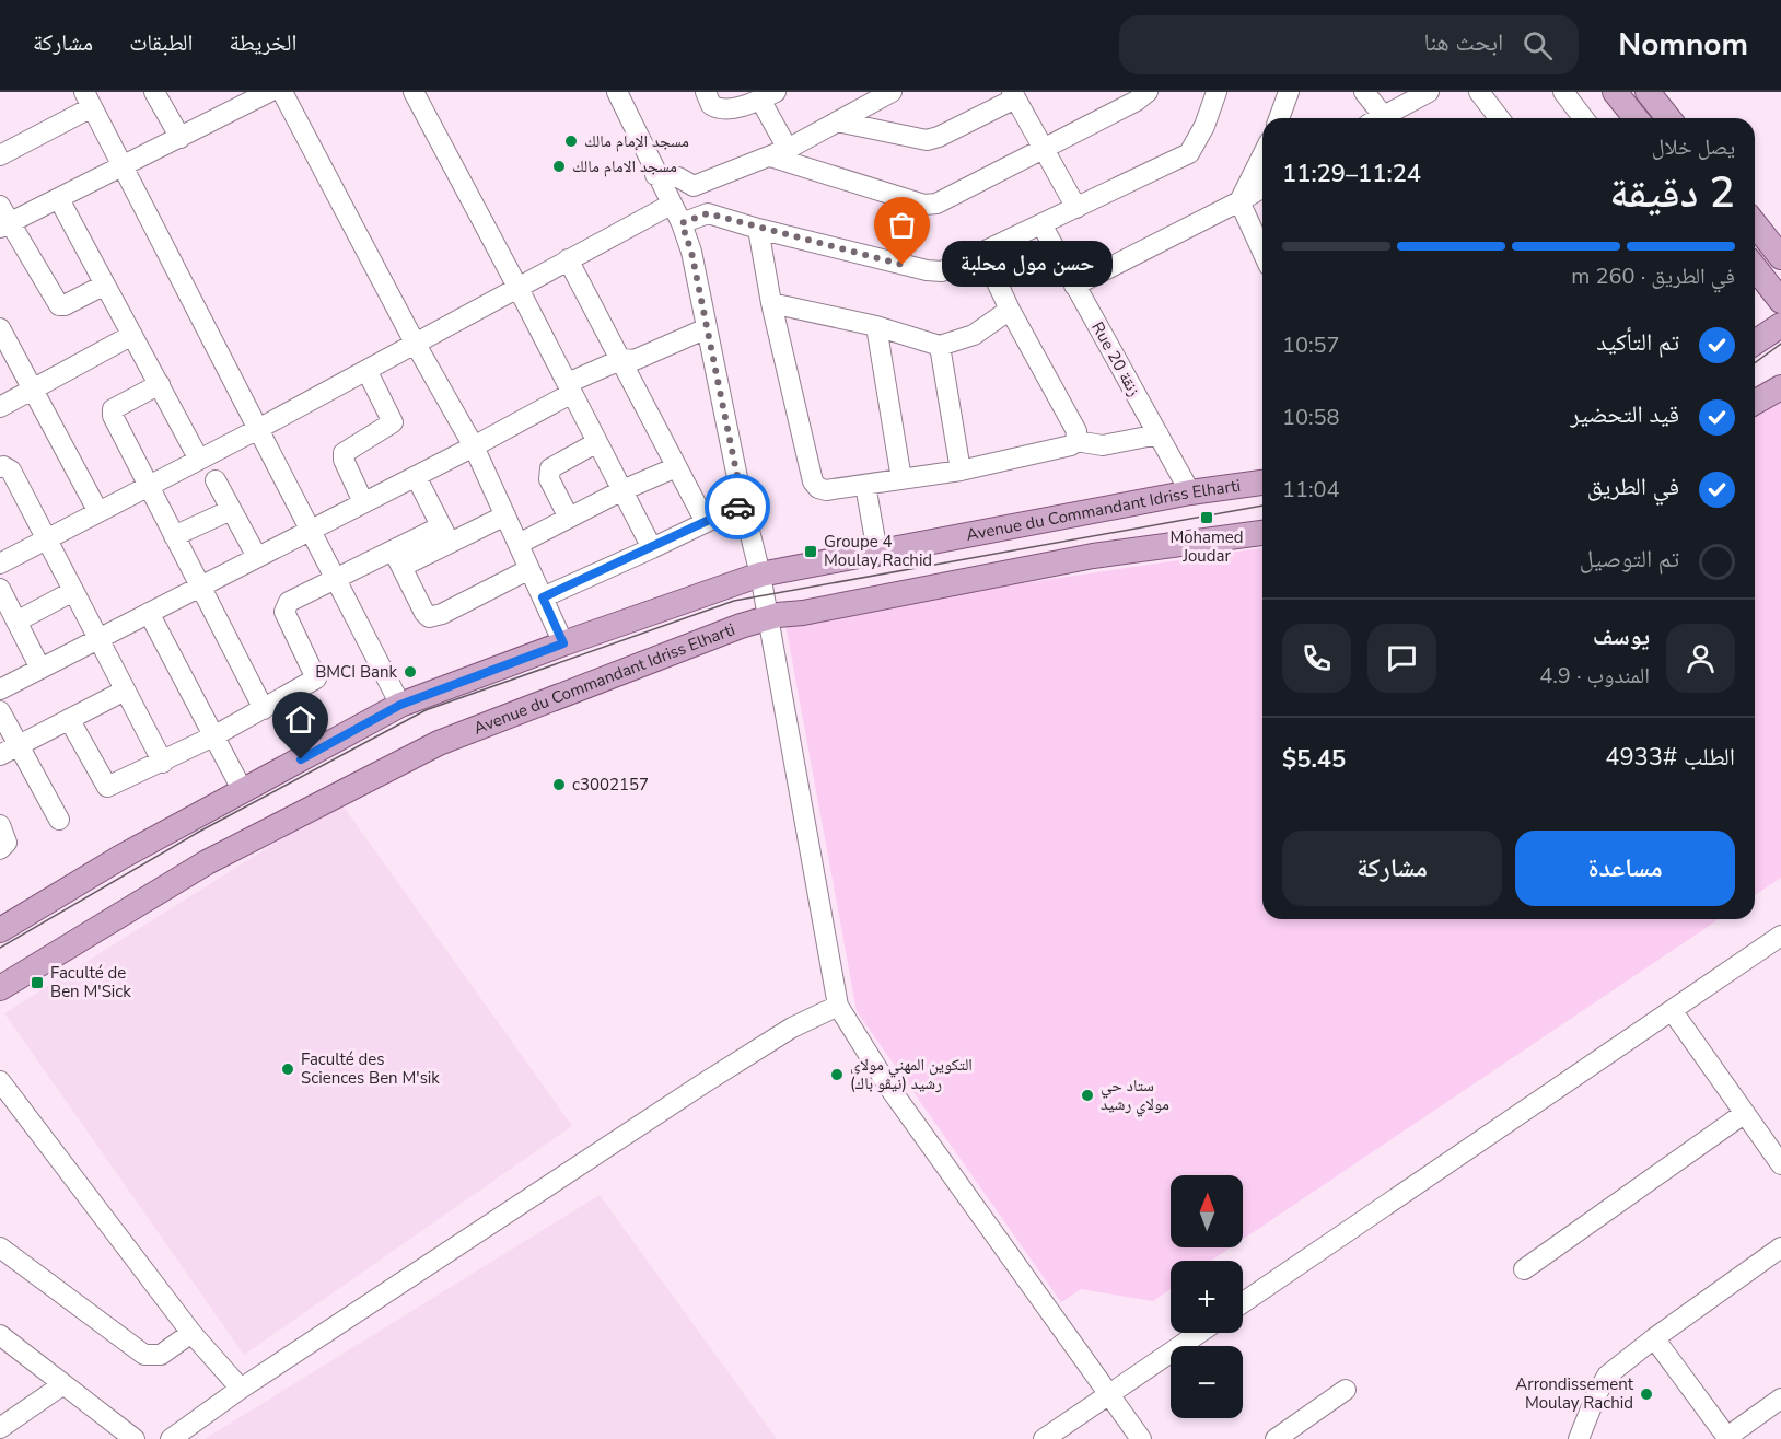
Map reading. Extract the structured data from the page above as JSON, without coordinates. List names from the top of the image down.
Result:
{
  "streets": {
    "main road": ["Avenue du Commandant Idriss Elharti"],
    "street": ["Rue 20 زنقة"]
  },
  "crossings": [
    ["Rue 20 زنقة", "Avenue du Commandant Idriss Elharti"]
  ],
  "places": {
    "other": [
      "مسجد الإمام مالك",
      "مسجد الامام مالك",
      "حسن مول محلبة",
      "BMCI Bank",
      "c3002157",
      "Faculté des Sciences Ben M'sik",
      "التكوين المهني مولاي رشيد (نيڤو باك)",
      "ستاد حي مولاي رشيد",
      "Arrondissement Moulay Rachid"
    ],
    "transit": ["Mohamed Joudar", "Groupe 4 Moulay Rachid", "Faculté de Ben M'Sick"]
  },
  "north": "top",
  "page": {
    "header": "Nomnom",
    "search": "ابحث هنا",
    "nav": ["الخريطة", "الطبقات", "مشاركة"],
    "heading": ["2 دقيقة", "يصل خلال", "11:24–11:29"],
    "panel": [
      "يوسف",
      "المندوب · 4.9",
      "الطلب #4933",
      "$5.45"
    ],
    "bar": "في الطريق · 260 m",
    "bubble": "حسن مول محلبة",
    "list": [
      ["تم التأكيد", "10:57"],
      ["قيد التحضير", "10:58"],
      ["في الطريق", "11:04"],
      "تم التوصيل"
    ],
    "buttons": ["مساعدة", "مشاركة"],
    "map_buttons": ["+", "−"]
  }
}
